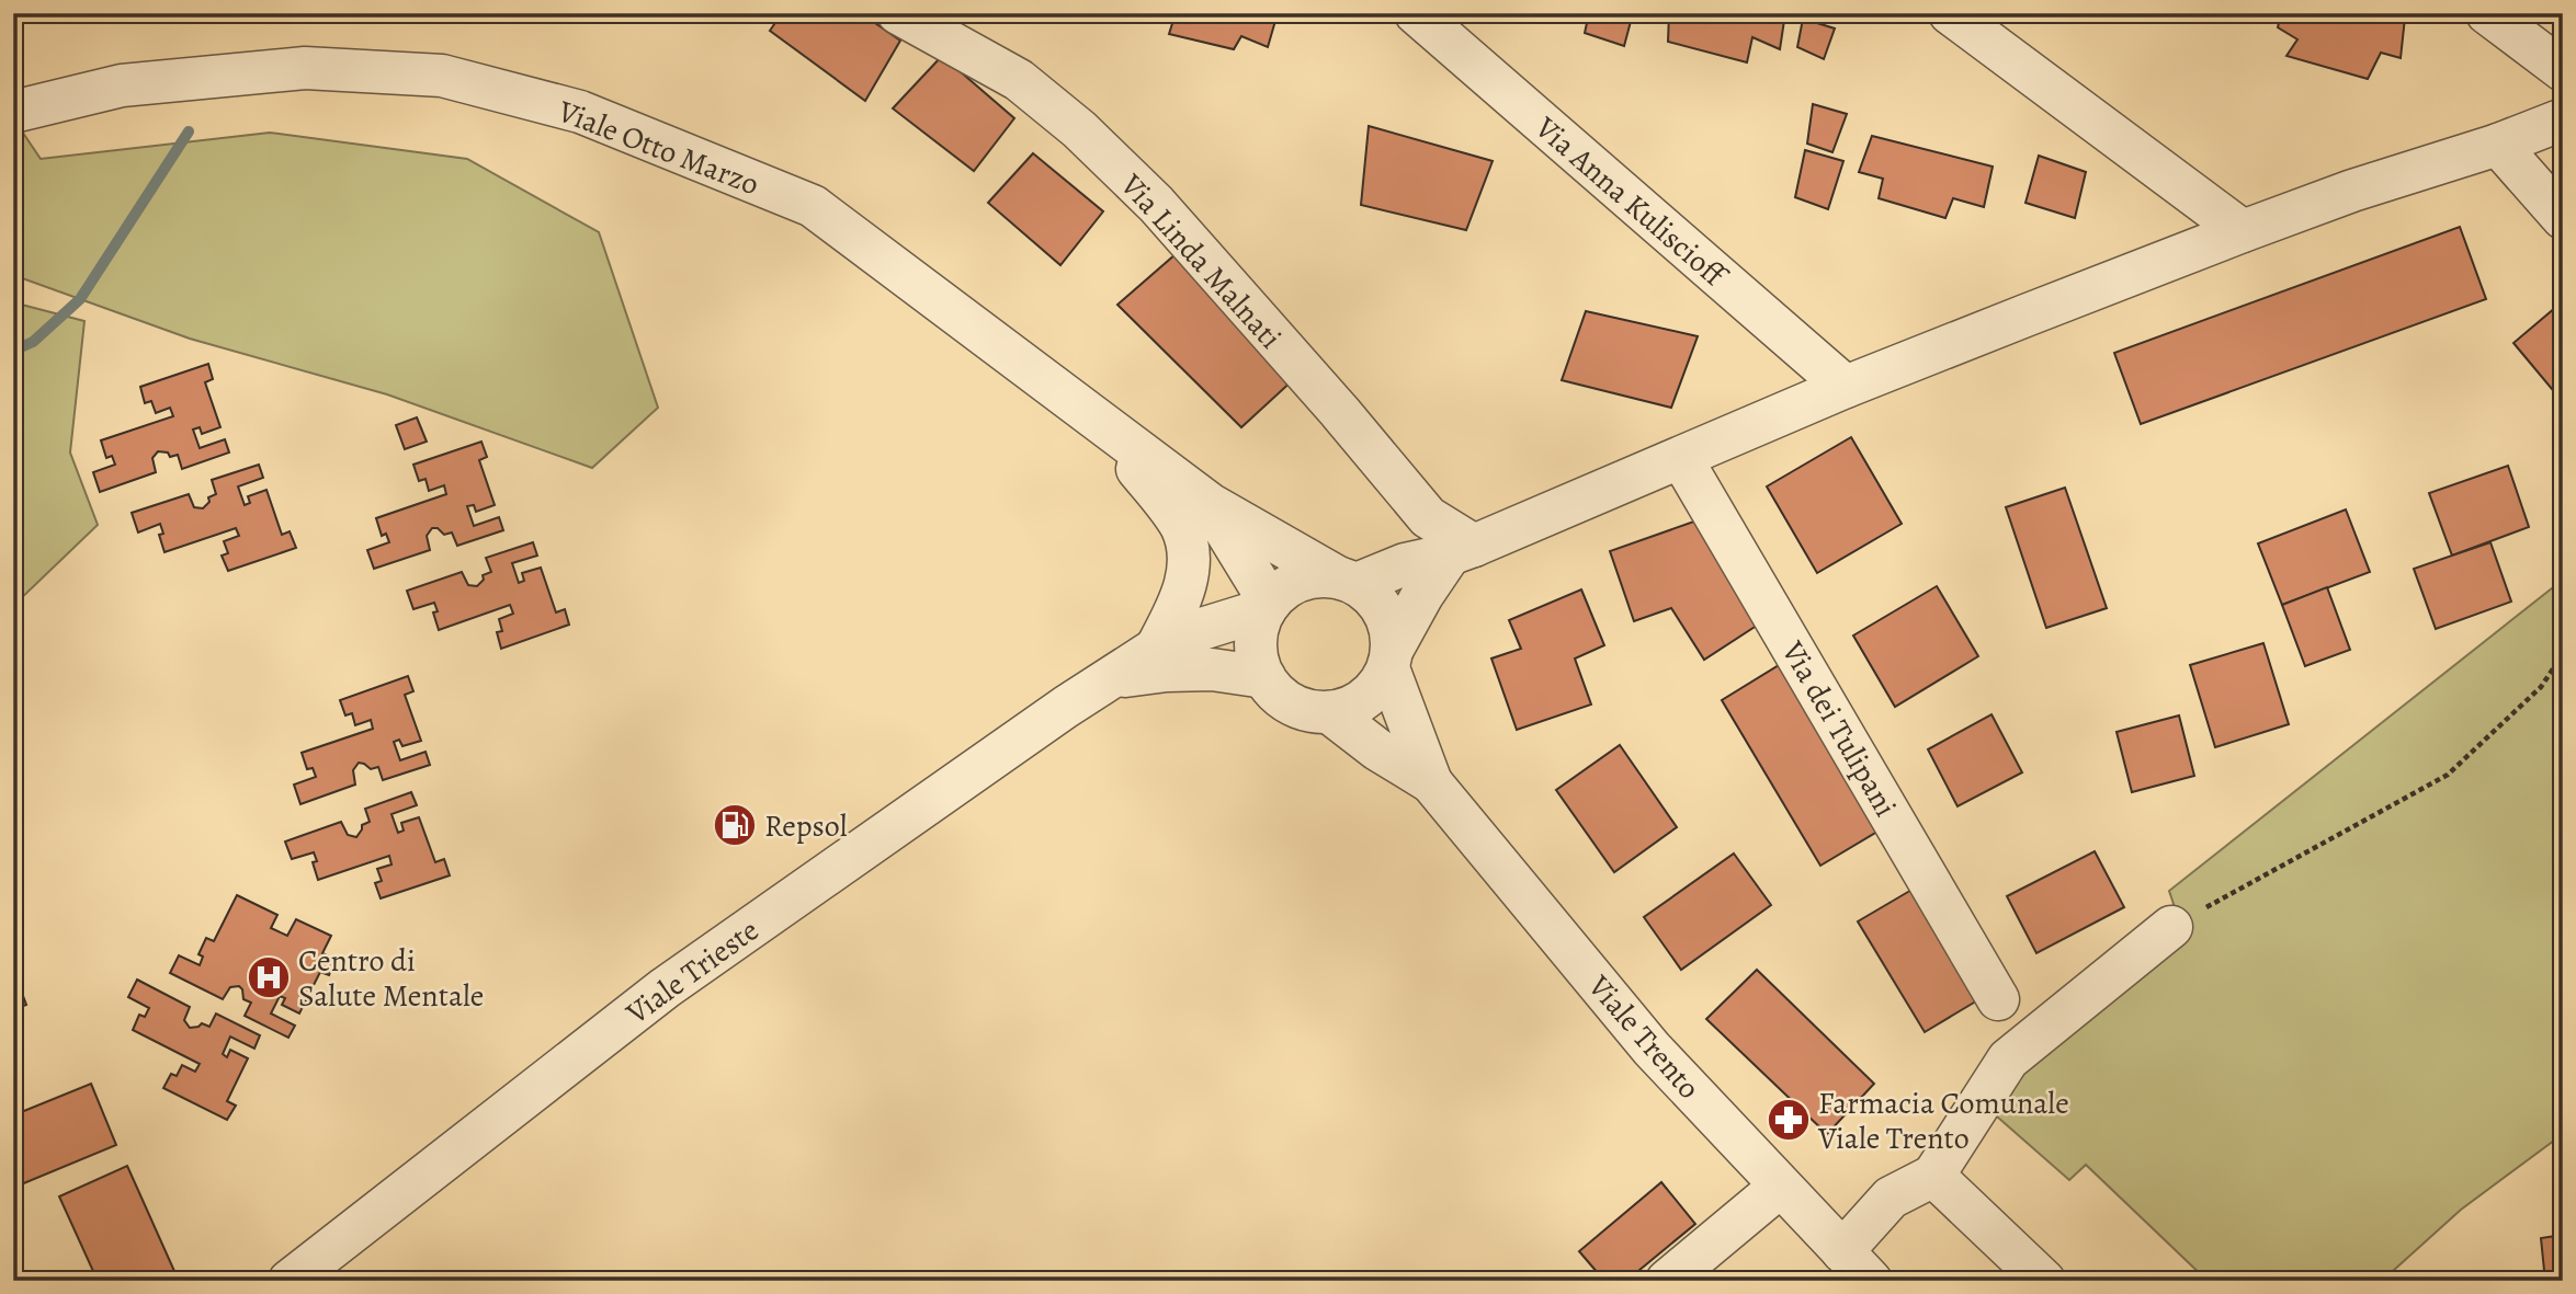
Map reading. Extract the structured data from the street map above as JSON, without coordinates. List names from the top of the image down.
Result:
{
  "streets": {
    "street": [
      "Viale Otto Marzo",
      "Via Anna Kuliscioff",
      "Via Linda Malnati",
      "Via dei Tulipani",
      "Viale Trieste",
      "Viale Trento"
    ]
  },
  "crossings": [
    ["Viale Otto Marzo", "Viale Trieste"],
    ["Viale Otto Marzo", "Viale Trento"],
    ["Viale Trieste", "Viale Trento"]
  ],
  "places": {
    "fuel station": ["Repsol"],
    "hospital": ["Centro di Salute Mentale"],
    "pharmacy": ["Farmacia Comunale Viale Trento"]
  }
}
